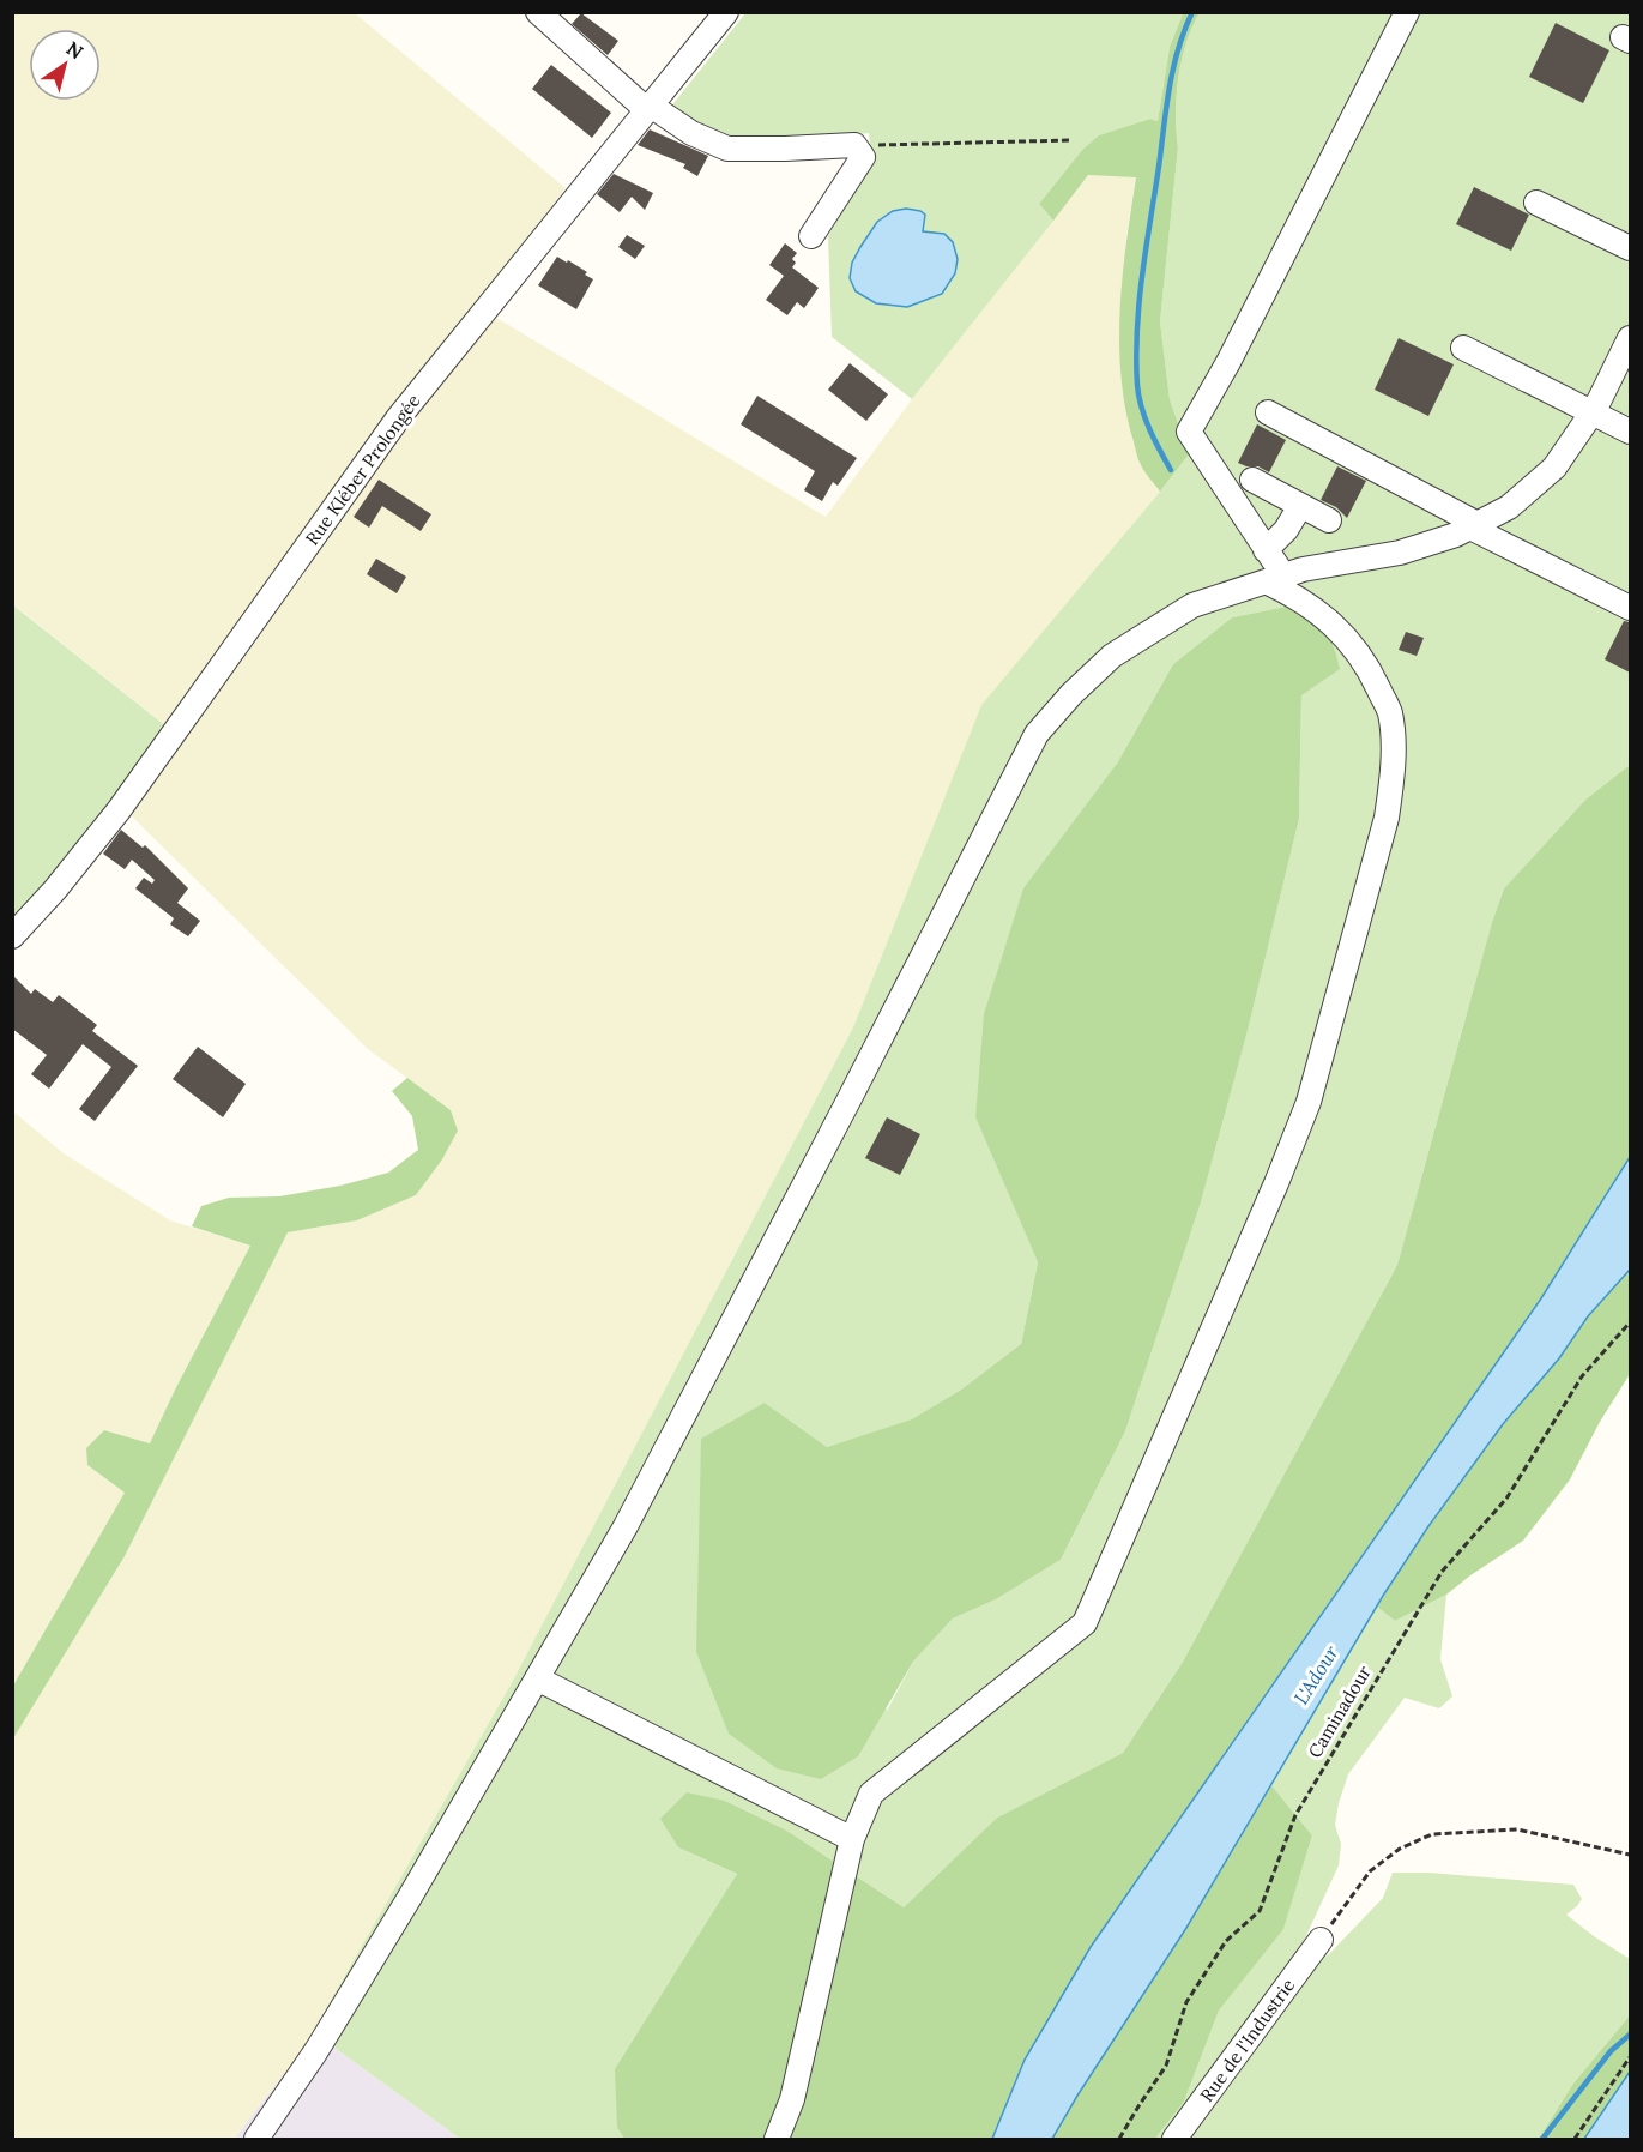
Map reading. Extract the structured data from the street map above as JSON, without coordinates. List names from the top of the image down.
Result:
{
  "streets": {
    "street": ["Rue Kléber Prolongée", "Rue de l'Industrie"],
    "path": ["Caminadour"]
  },
  "water": ["L'Adour"],
  "north": "top right"
}
